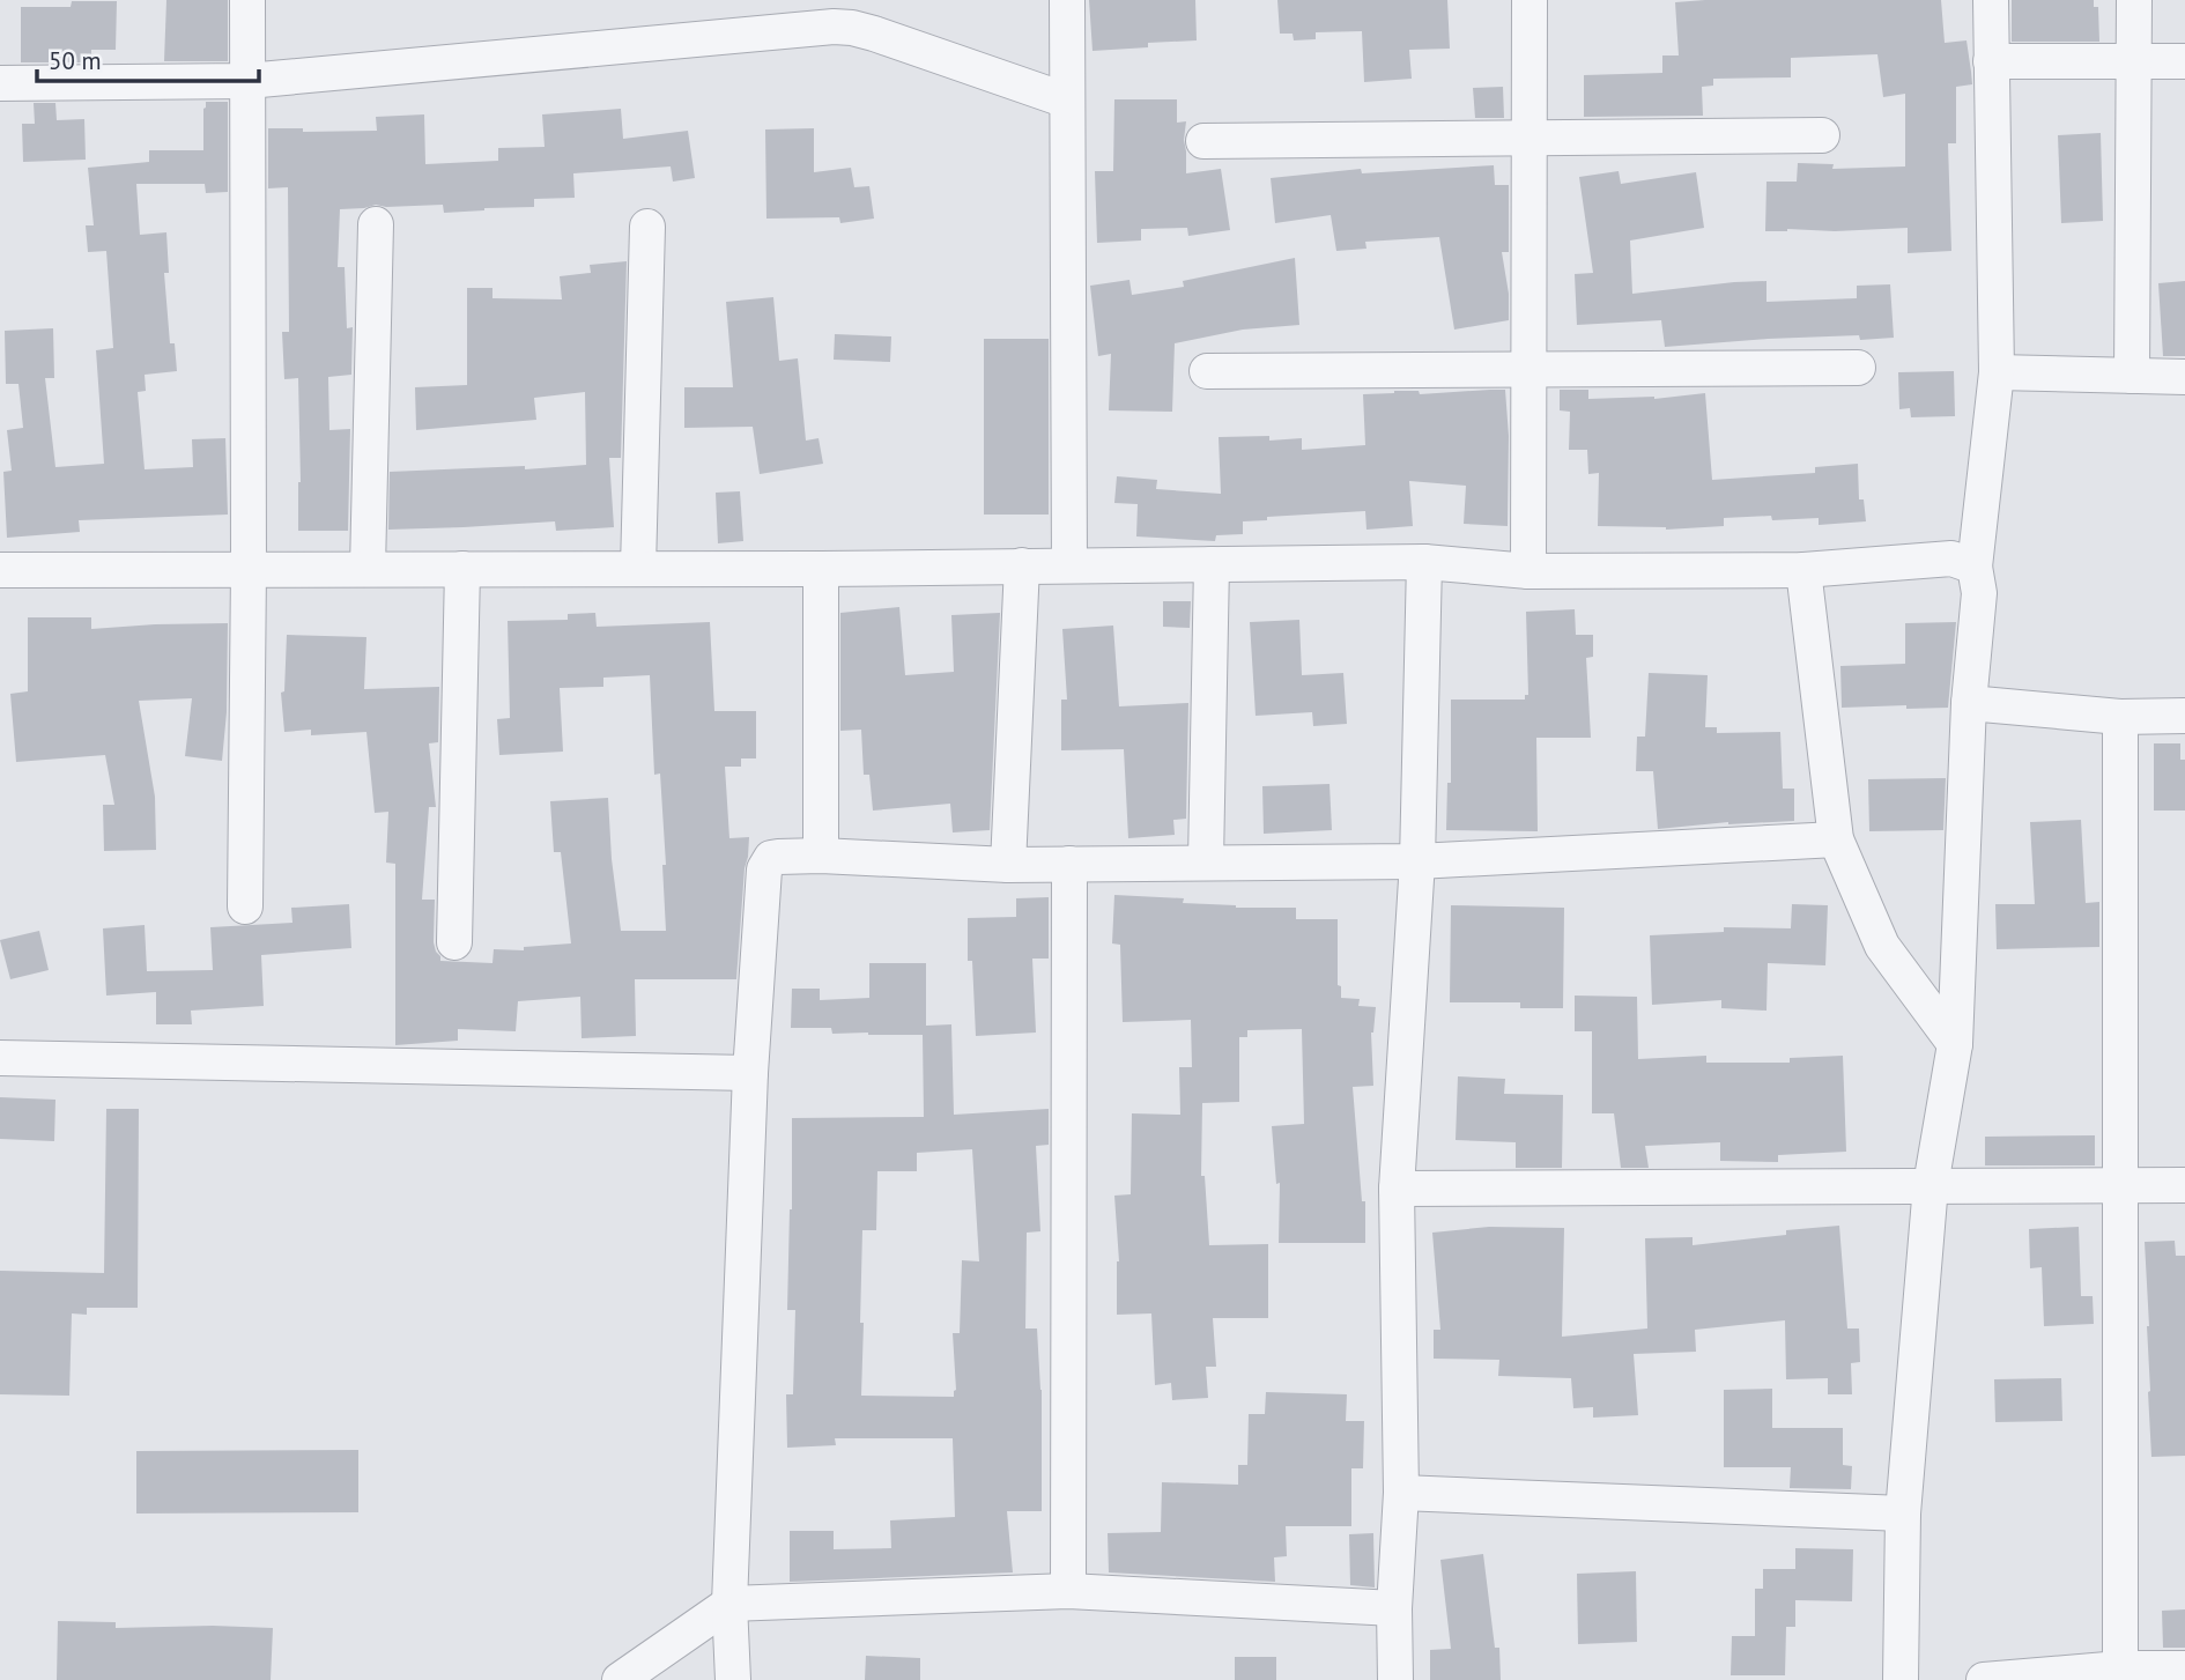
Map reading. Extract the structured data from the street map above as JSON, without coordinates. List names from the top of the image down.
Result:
{
  "scale_bar": "50 m"
}
